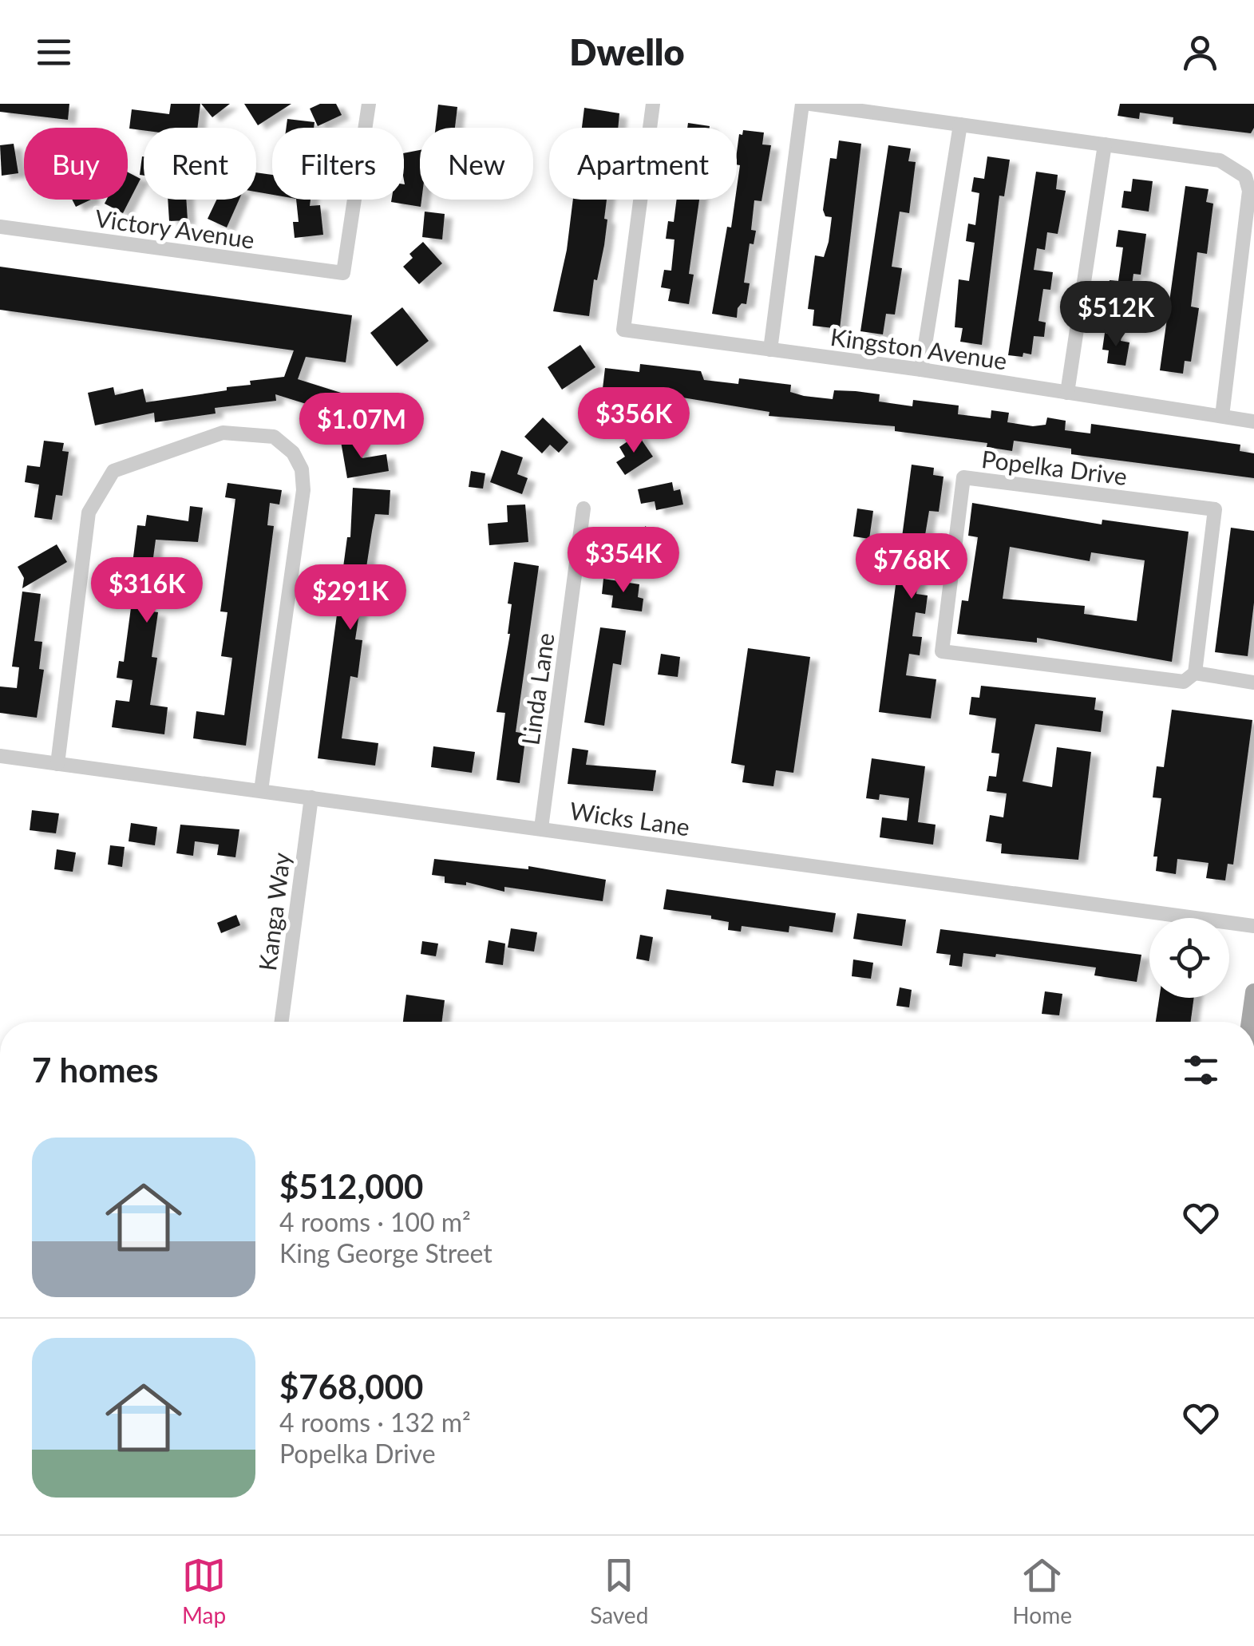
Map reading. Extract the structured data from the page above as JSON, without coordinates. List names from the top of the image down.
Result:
{
  "streets": {
    "street": [
      "Victory Avenue",
      "Kingston Avenue",
      "Popelka Drive",
      "Linda Lane",
      "Wicks Lane",
      "Kanga Way"
    ]
  },
  "crossings": [
    ["Linda Lane", "Wicks Lane"],
    ["Wicks Lane", "Kanga Way"]
  ],
  "page": {
    "header": "Dwello",
    "chip": [
      "Buy",
      "Rent",
      "Filters",
      "New",
      "Apartment"
    ],
    "price": [
      "$512K",
      "$356K",
      "$1.07M",
      "$354K",
      "$768K",
      "$316K",
      "$291K"
    ],
    "heading": "7 homes",
    "list": [
      {
        "name": "$512,000",
        "note": "4 rooms · 100 m² · King George Street"
      },
      {
        "name": "$768,000",
        "note": "4 rooms · 132 m² · Popelka Drive"
      }
    ],
    "tabs": ["Map", "Saved", "Home"]
  }
}
